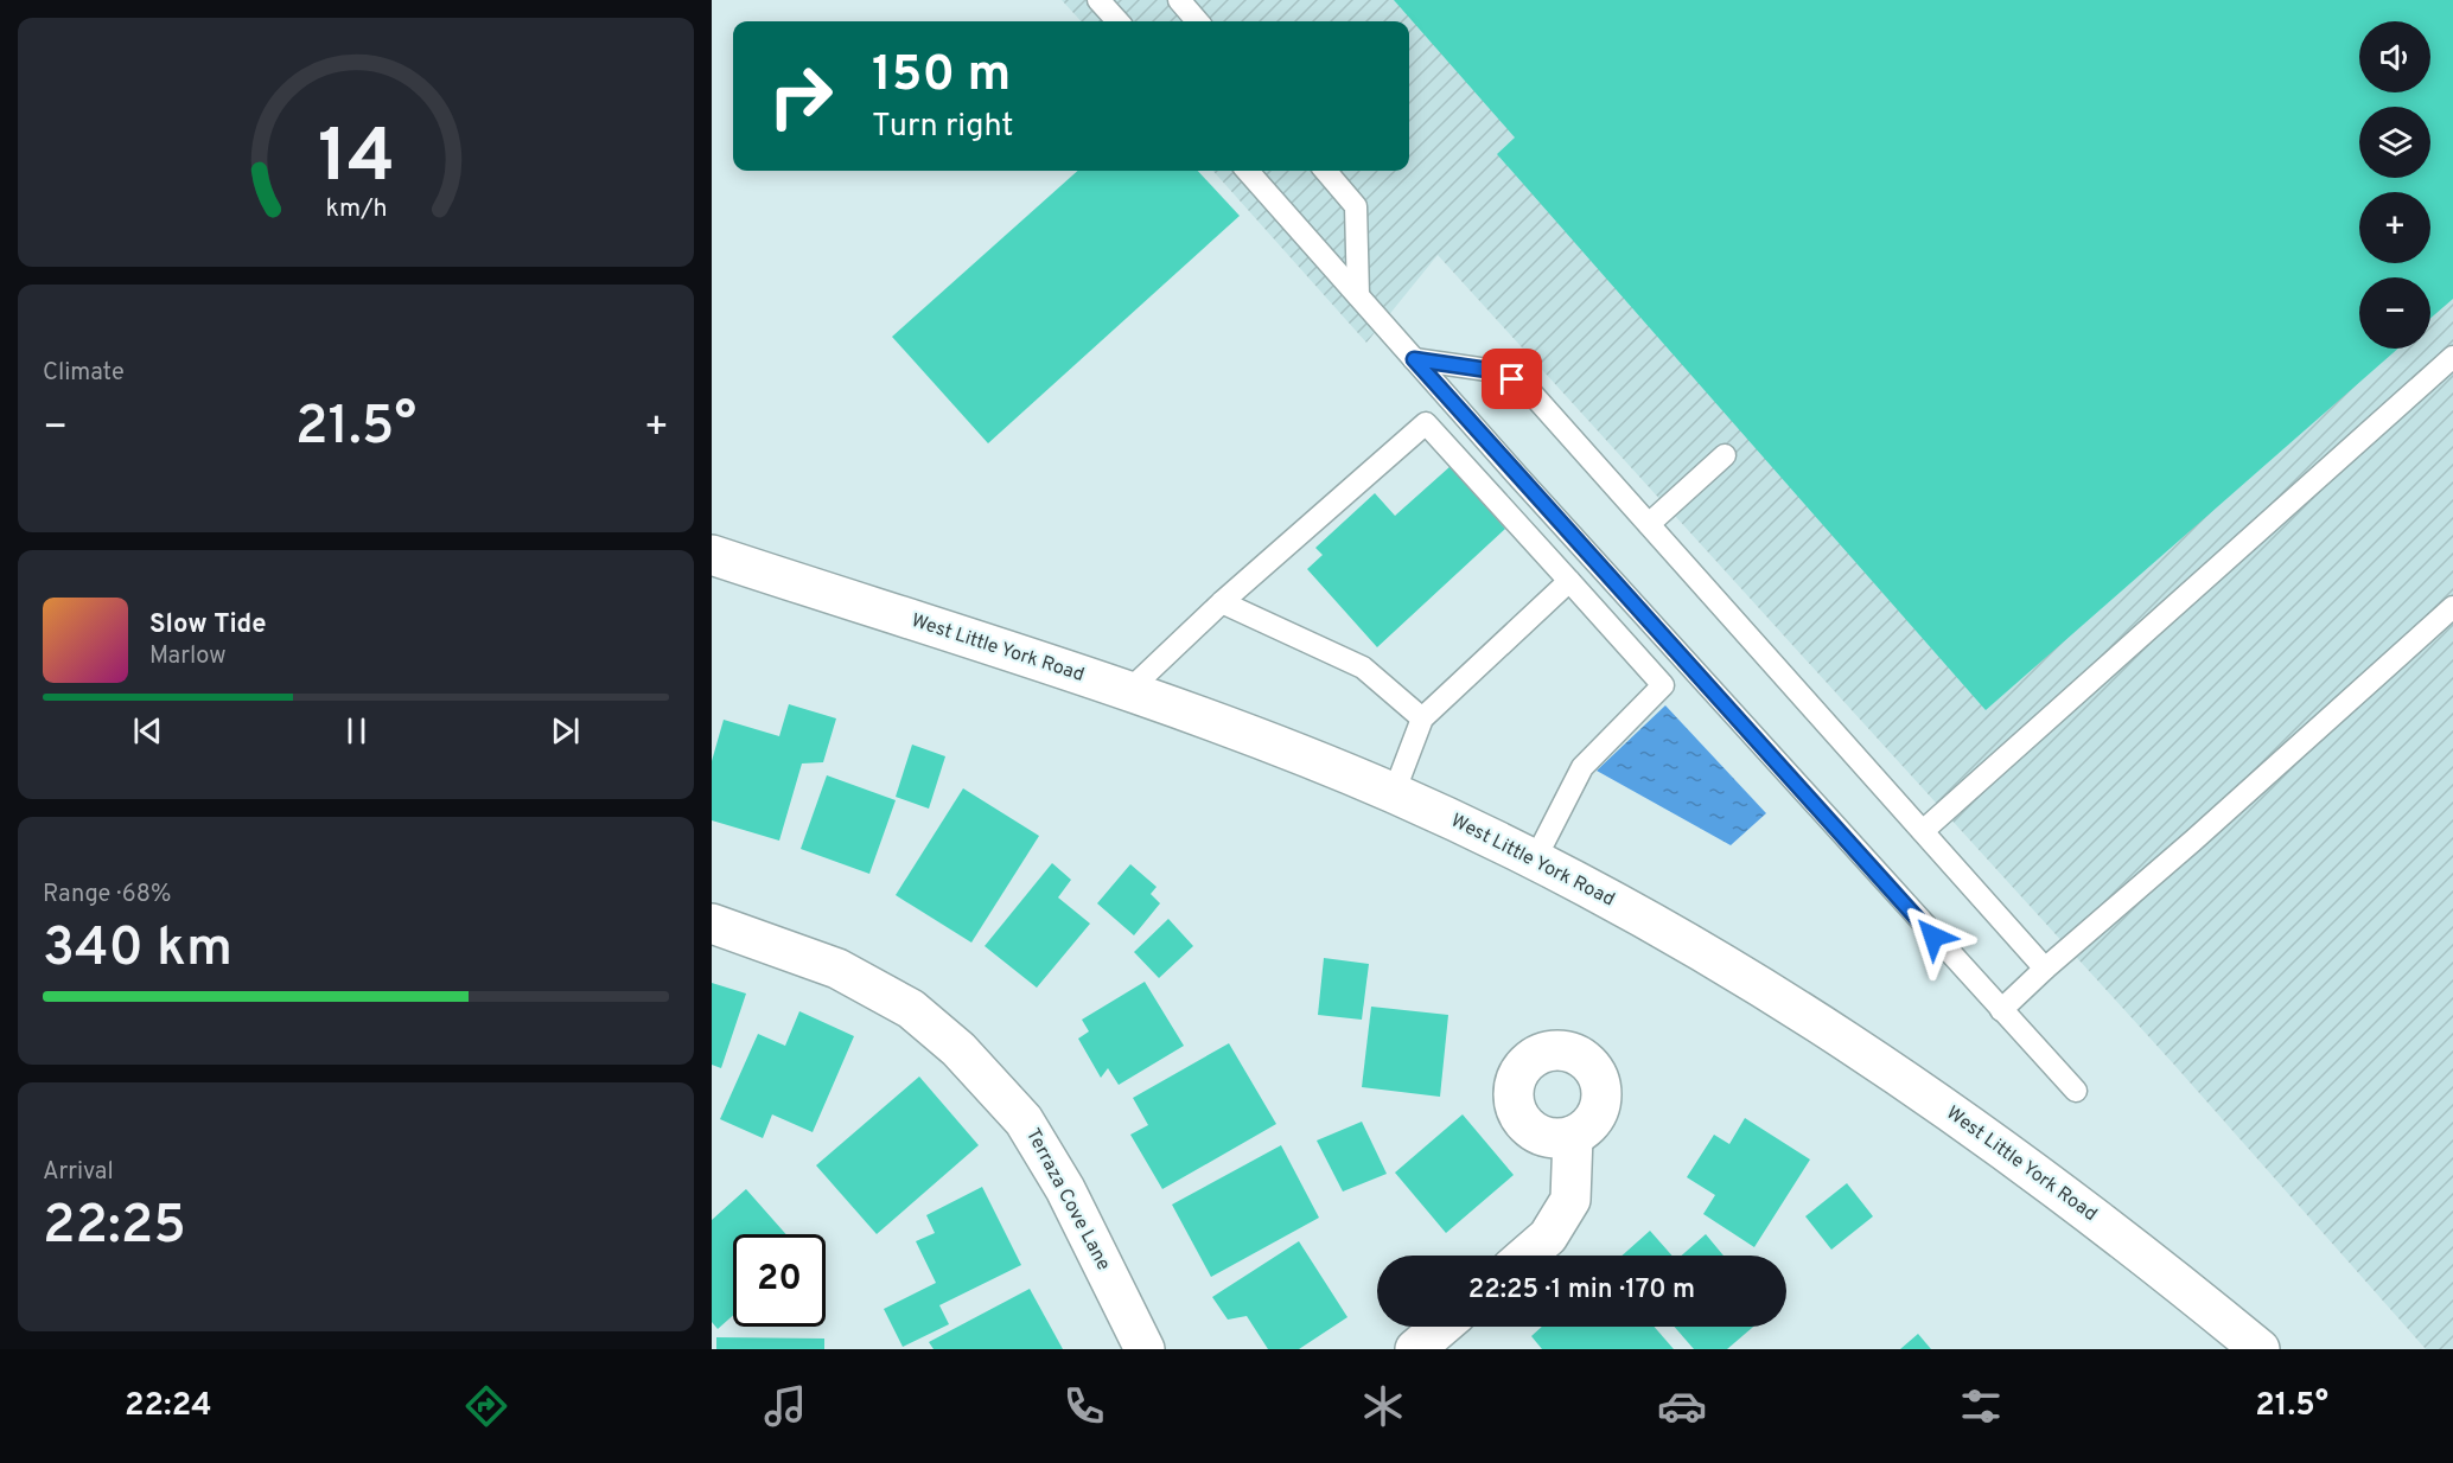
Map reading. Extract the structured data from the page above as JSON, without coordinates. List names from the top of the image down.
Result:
{
  "streets": {
    "main road": ["West Little York Road", "Terraza Cove Lane"]
  },
  "page": {
    "map_buttons": ["+", "−"],
    "turn": ["150 m", "Turn right"],
    "tile": [
      "Climate",
      ["Range · 68%", "340 km"],
      ["Arrival", "22:25"]
    ],
    "heat": ["−", "21.5°", "+"],
    "song": ["Slow Tide", "Marlow"],
    "limit": "20",
    "trip": "22:25 · 1 min · 170 m",
    "tabs": ["22:24", "21.5°"],
    "gauge": ["14", "km/h"]
  }
}
